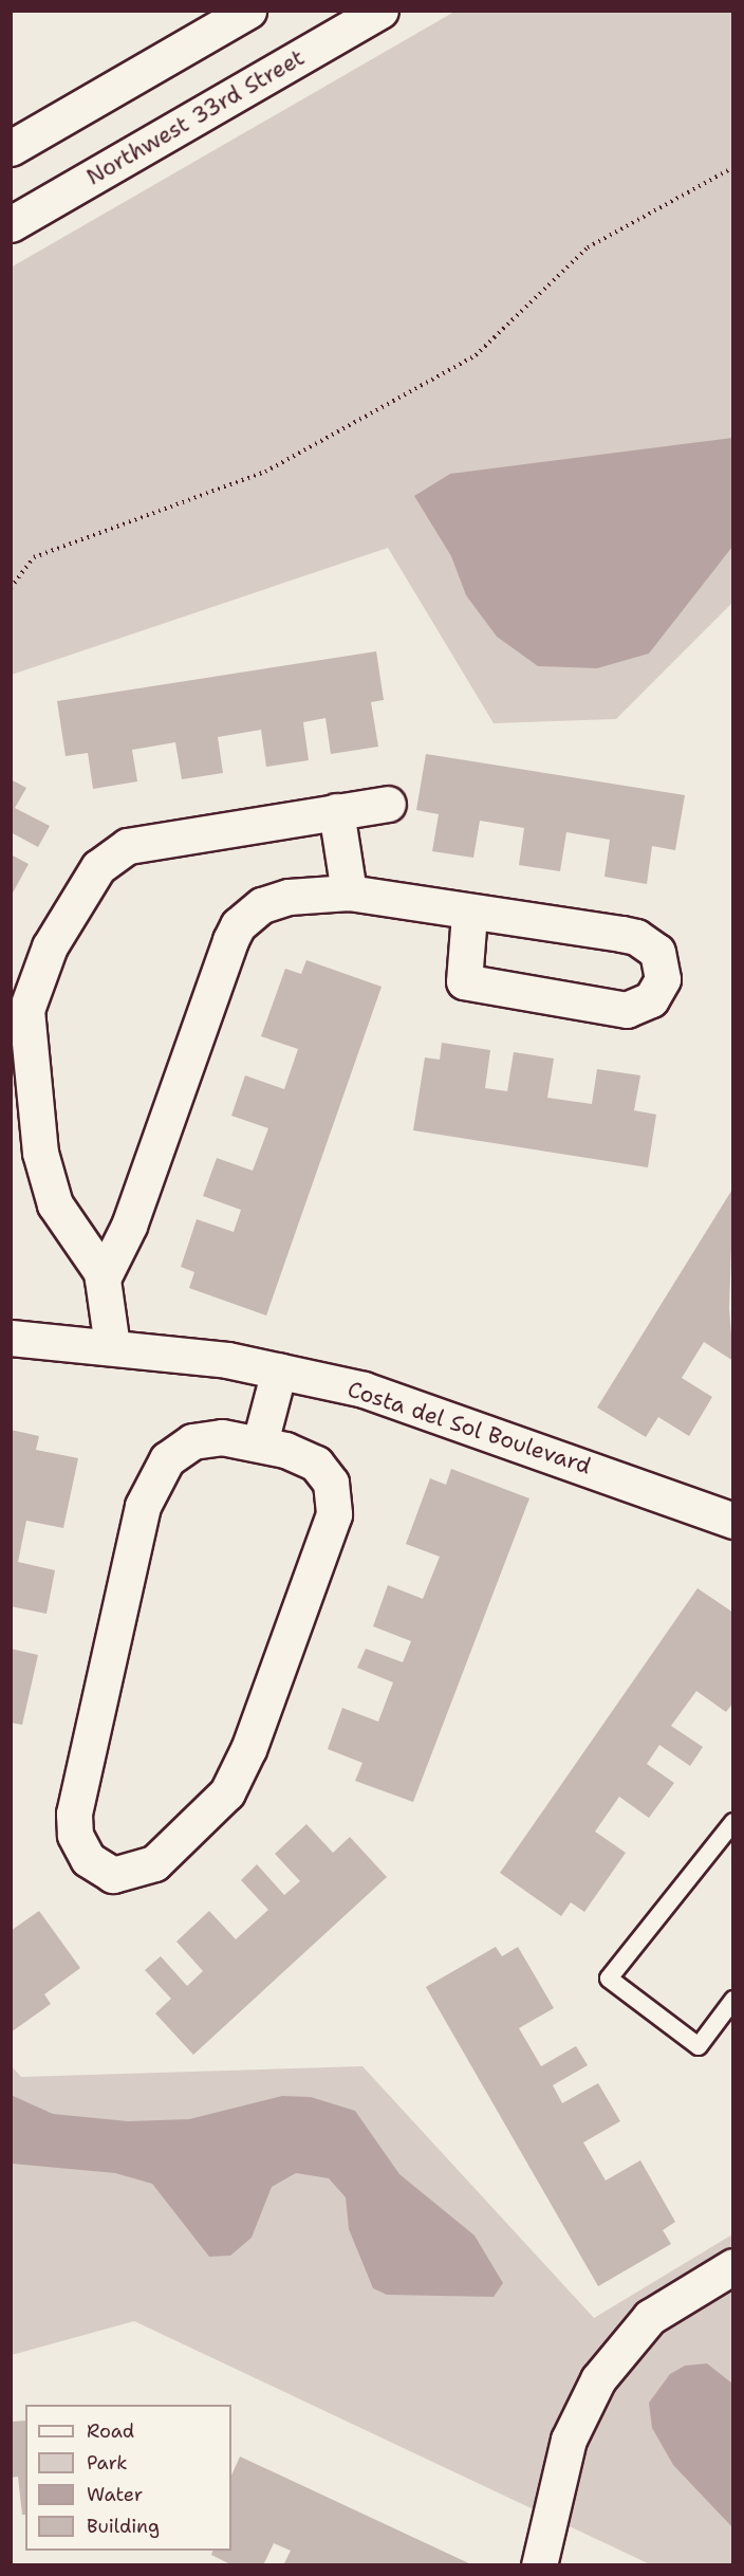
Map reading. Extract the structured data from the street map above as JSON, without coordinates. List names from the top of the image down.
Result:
{
  "streets": {
    "street": ["Northwest 33rd Street", "Costa del Sol Boulevard"]
  },
  "legend": [
    "Road",
    "Park",
    "Water",
    "Building"
  ]
}
